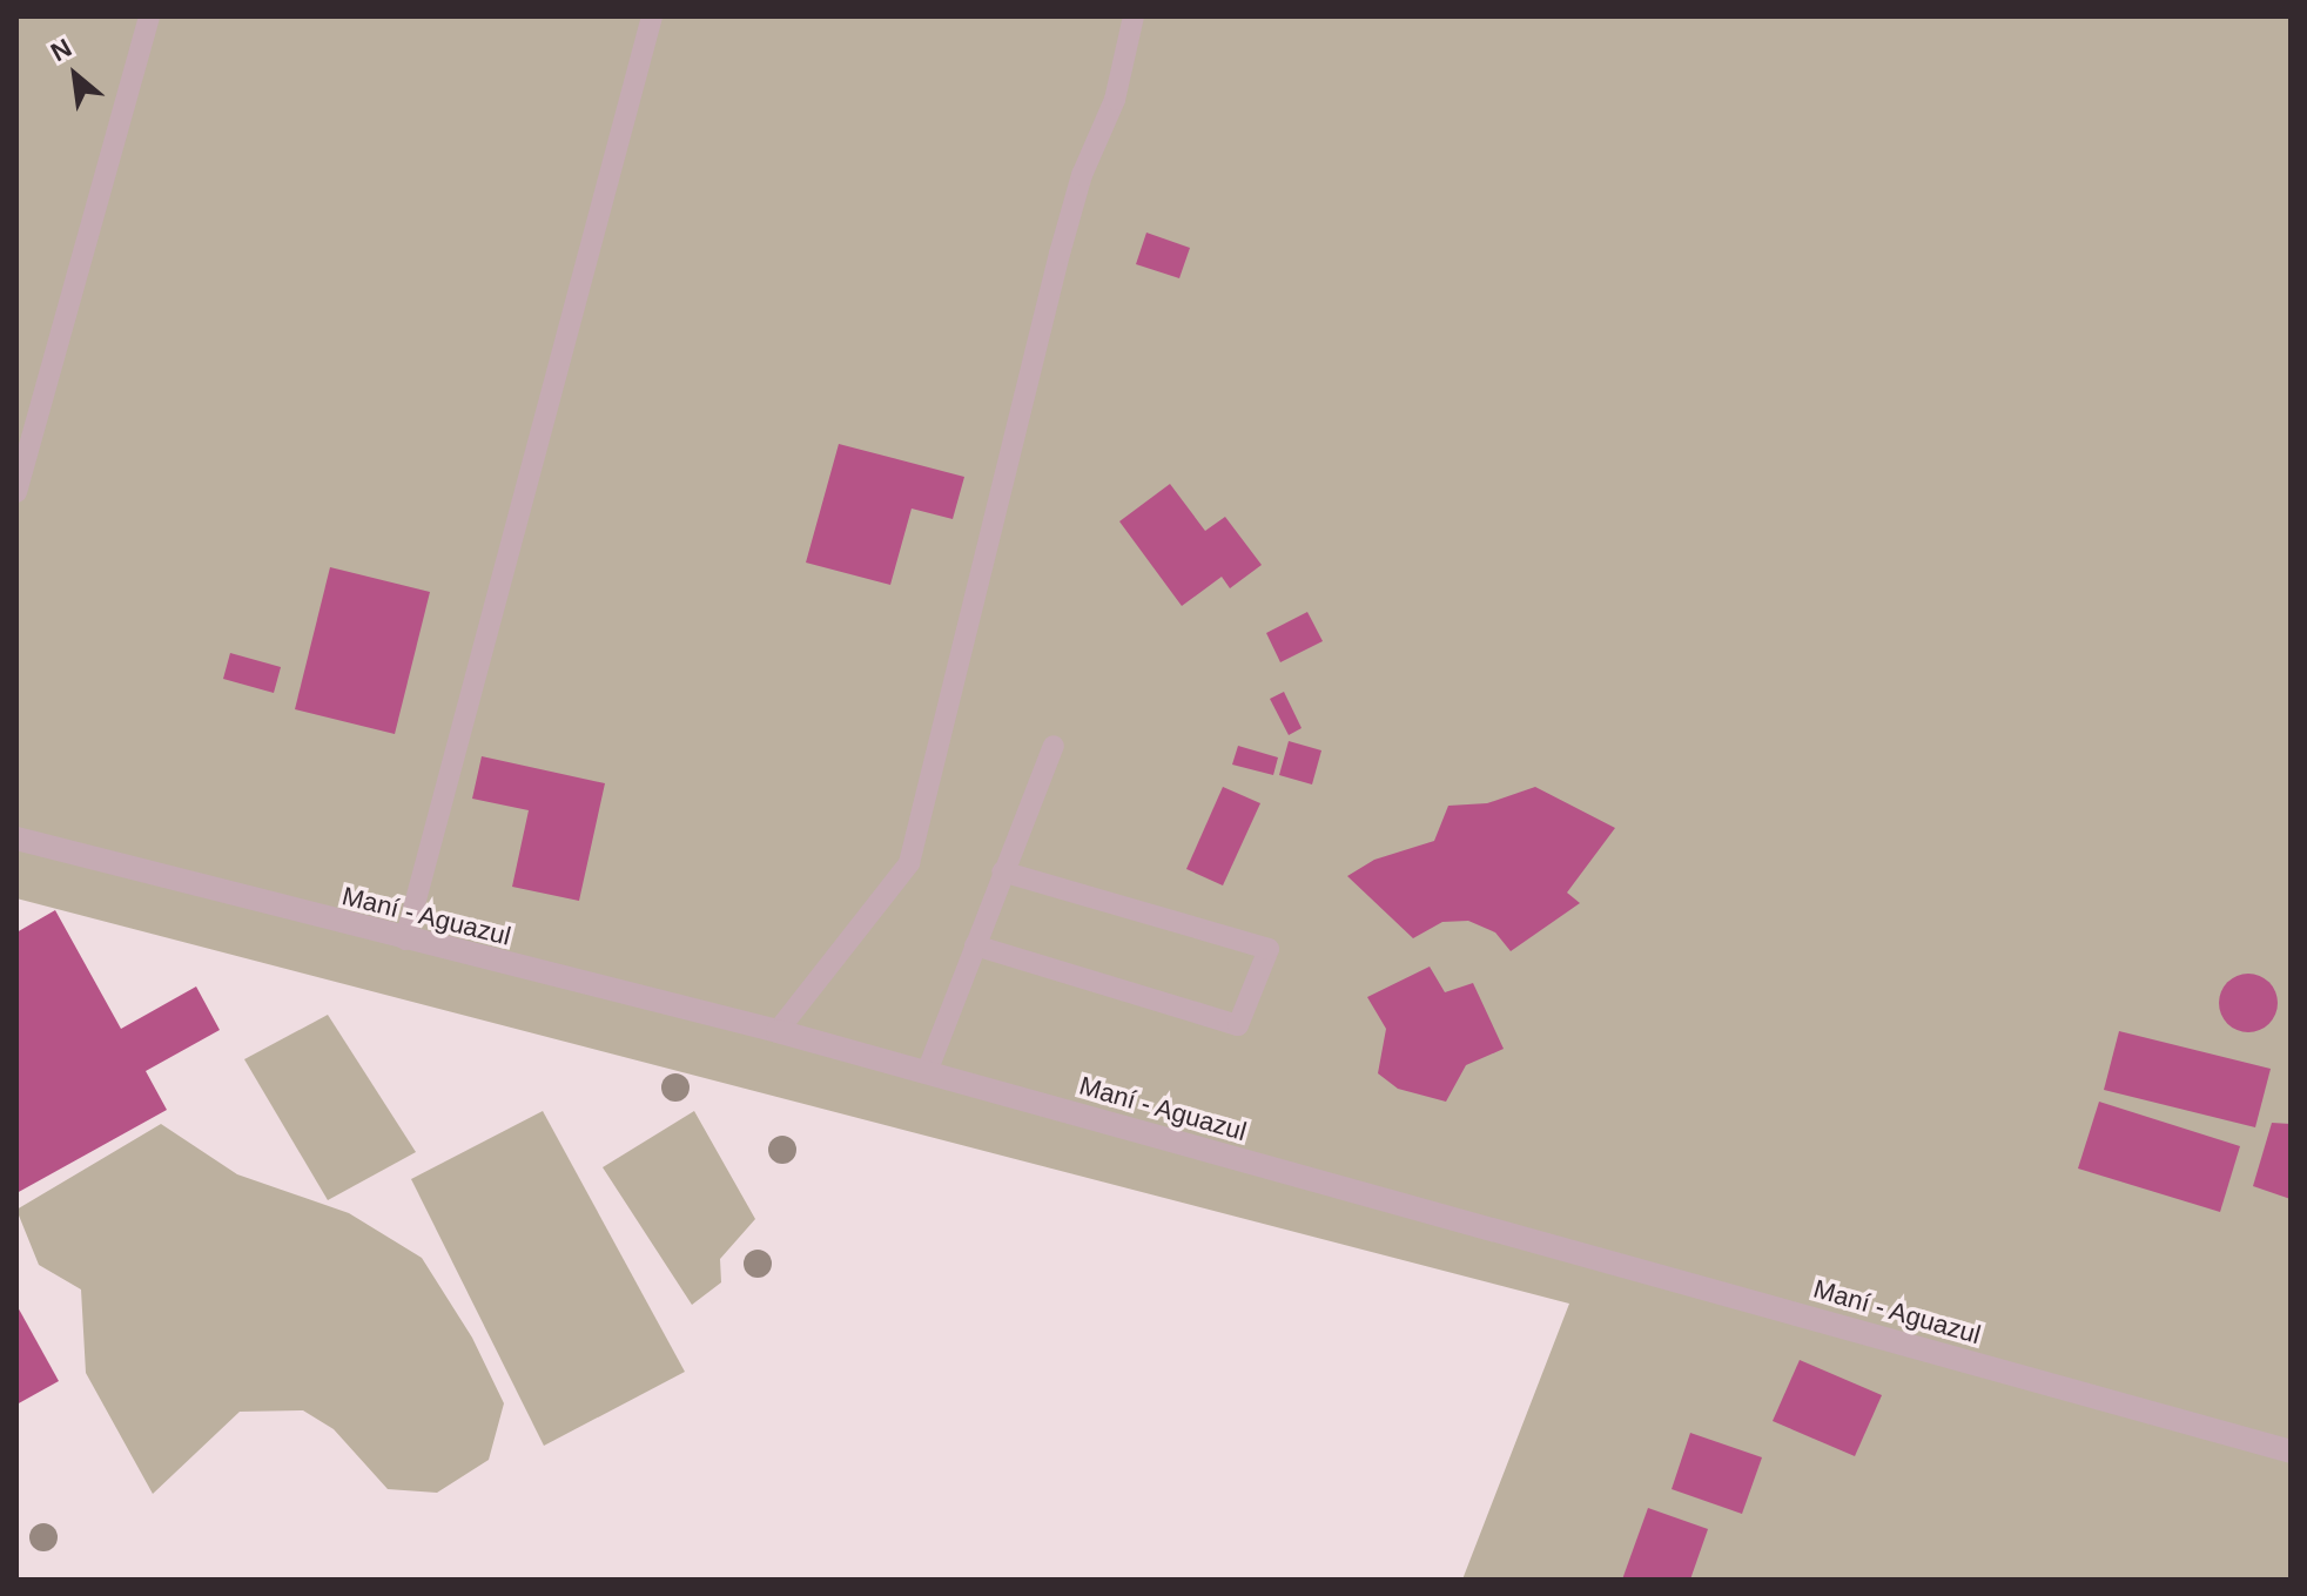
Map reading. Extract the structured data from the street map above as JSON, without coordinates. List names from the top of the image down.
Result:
{
  "streets": {
    "street": ["Maní - Aguazul"]
  },
  "north": "top left"
}
